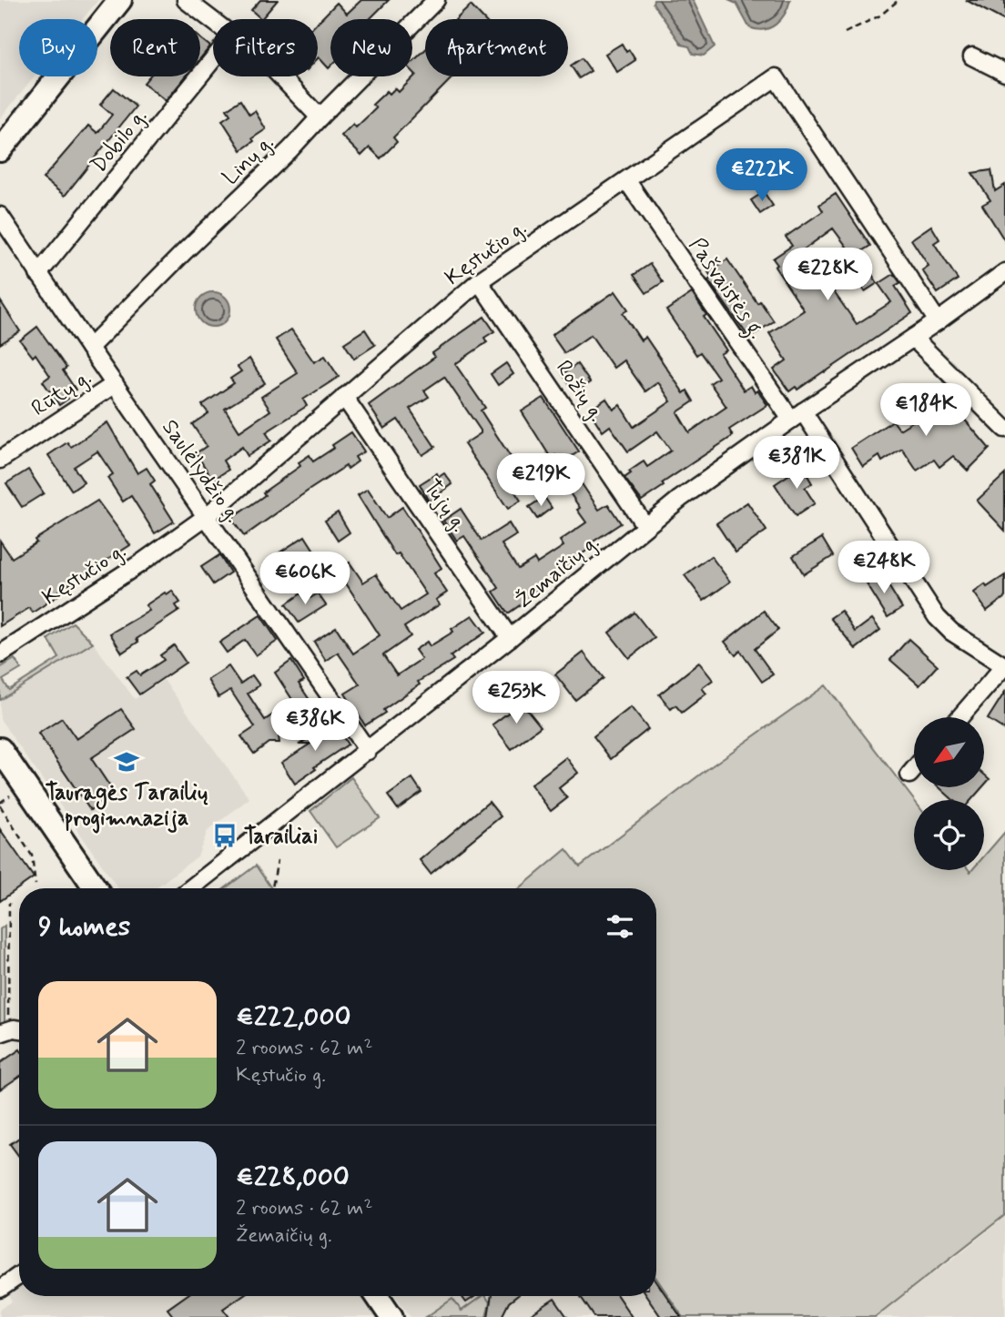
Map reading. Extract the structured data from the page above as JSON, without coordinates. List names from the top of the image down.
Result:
{
  "streets": {
    "street": [
      "Dobilo g.",
      "Linų g.",
      "Kęstučio g.",
      "Pašvaistės g.",
      "Rožių g.",
      "Rūtų g.",
      "Saulėlydžio g.",
      "Tujų g.",
      "Žemaičių g."
    ]
  },
  "crossings": [
    ["Dobilo g.", "Saulėlydžio g."],
    ["Linų g.", "Saulėlydžio g."],
    ["Kęstučio g.", "Pašvaistės g."],
    ["Kęstučio g.", "Rožių g."],
    ["Kęstučio g.", "Saulėlydžio g."],
    ["Kęstučio g.", "Tujų g."],
    ["Kęstučio g.", "Žemaičių g."],
    ["Pašvaistės g.", "Žemaičių g."],
    ["Rožių g.", "Žemaičių g."],
    ["Rūtų g.", "Saulėlydžio g."],
    ["Saulėlydžio g.", "Žemaičių g."],
    ["Tujų g.", "Žemaičių g."]
  ],
  "places": {
    "school or university": ["Tauragės Tarailių progimnazija"],
    "bus stop": ["Tarailiai"]
  },
  "north": "bottom left",
  "page": {
    "chip": [
      "Buy",
      "Rent",
      "Filters",
      "New",
      "Apartment"
    ],
    "price": [
      "€222K",
      "€228K",
      "€184K",
      "€381K",
      "€219K",
      "€248K",
      "€606K",
      "€253K",
      "€386K"
    ],
    "heading": "9 homes",
    "list": [
      {
        "name": "€222,000",
        "note": "2 rooms · 62 m² · Kęstučio g."
      },
      {
        "name": "€228,000",
        "note": "2 rooms · 62 m² · Žemaičių g."
      }
    ]
  }
}
